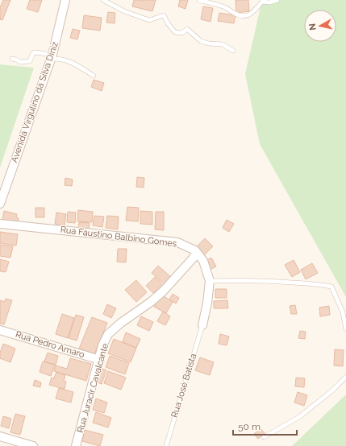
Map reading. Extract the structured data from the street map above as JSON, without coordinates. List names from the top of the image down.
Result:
{
  "streets": {
    "street": [
      "Avenida Virgulino da Silva Diniz",
      "Rua Faustino Balbino Gomes",
      "Rua Pedro Amaro",
      "Rua Juracir Cavalcante"
    ],
    "lane": ["Rua José Batista"]
  },
  "crossings": [
    ["Rua Faustino Balbino Gomes", "Rua José Batista"],
    ["Rua Faustino Balbino Gomes", "Rua Juracir Cavalcante"],
    ["Rua Pedro Amaro", "Rua Juracir Cavalcante"]
  ],
  "scale_bar": "50 m",
  "north": "left"
}
